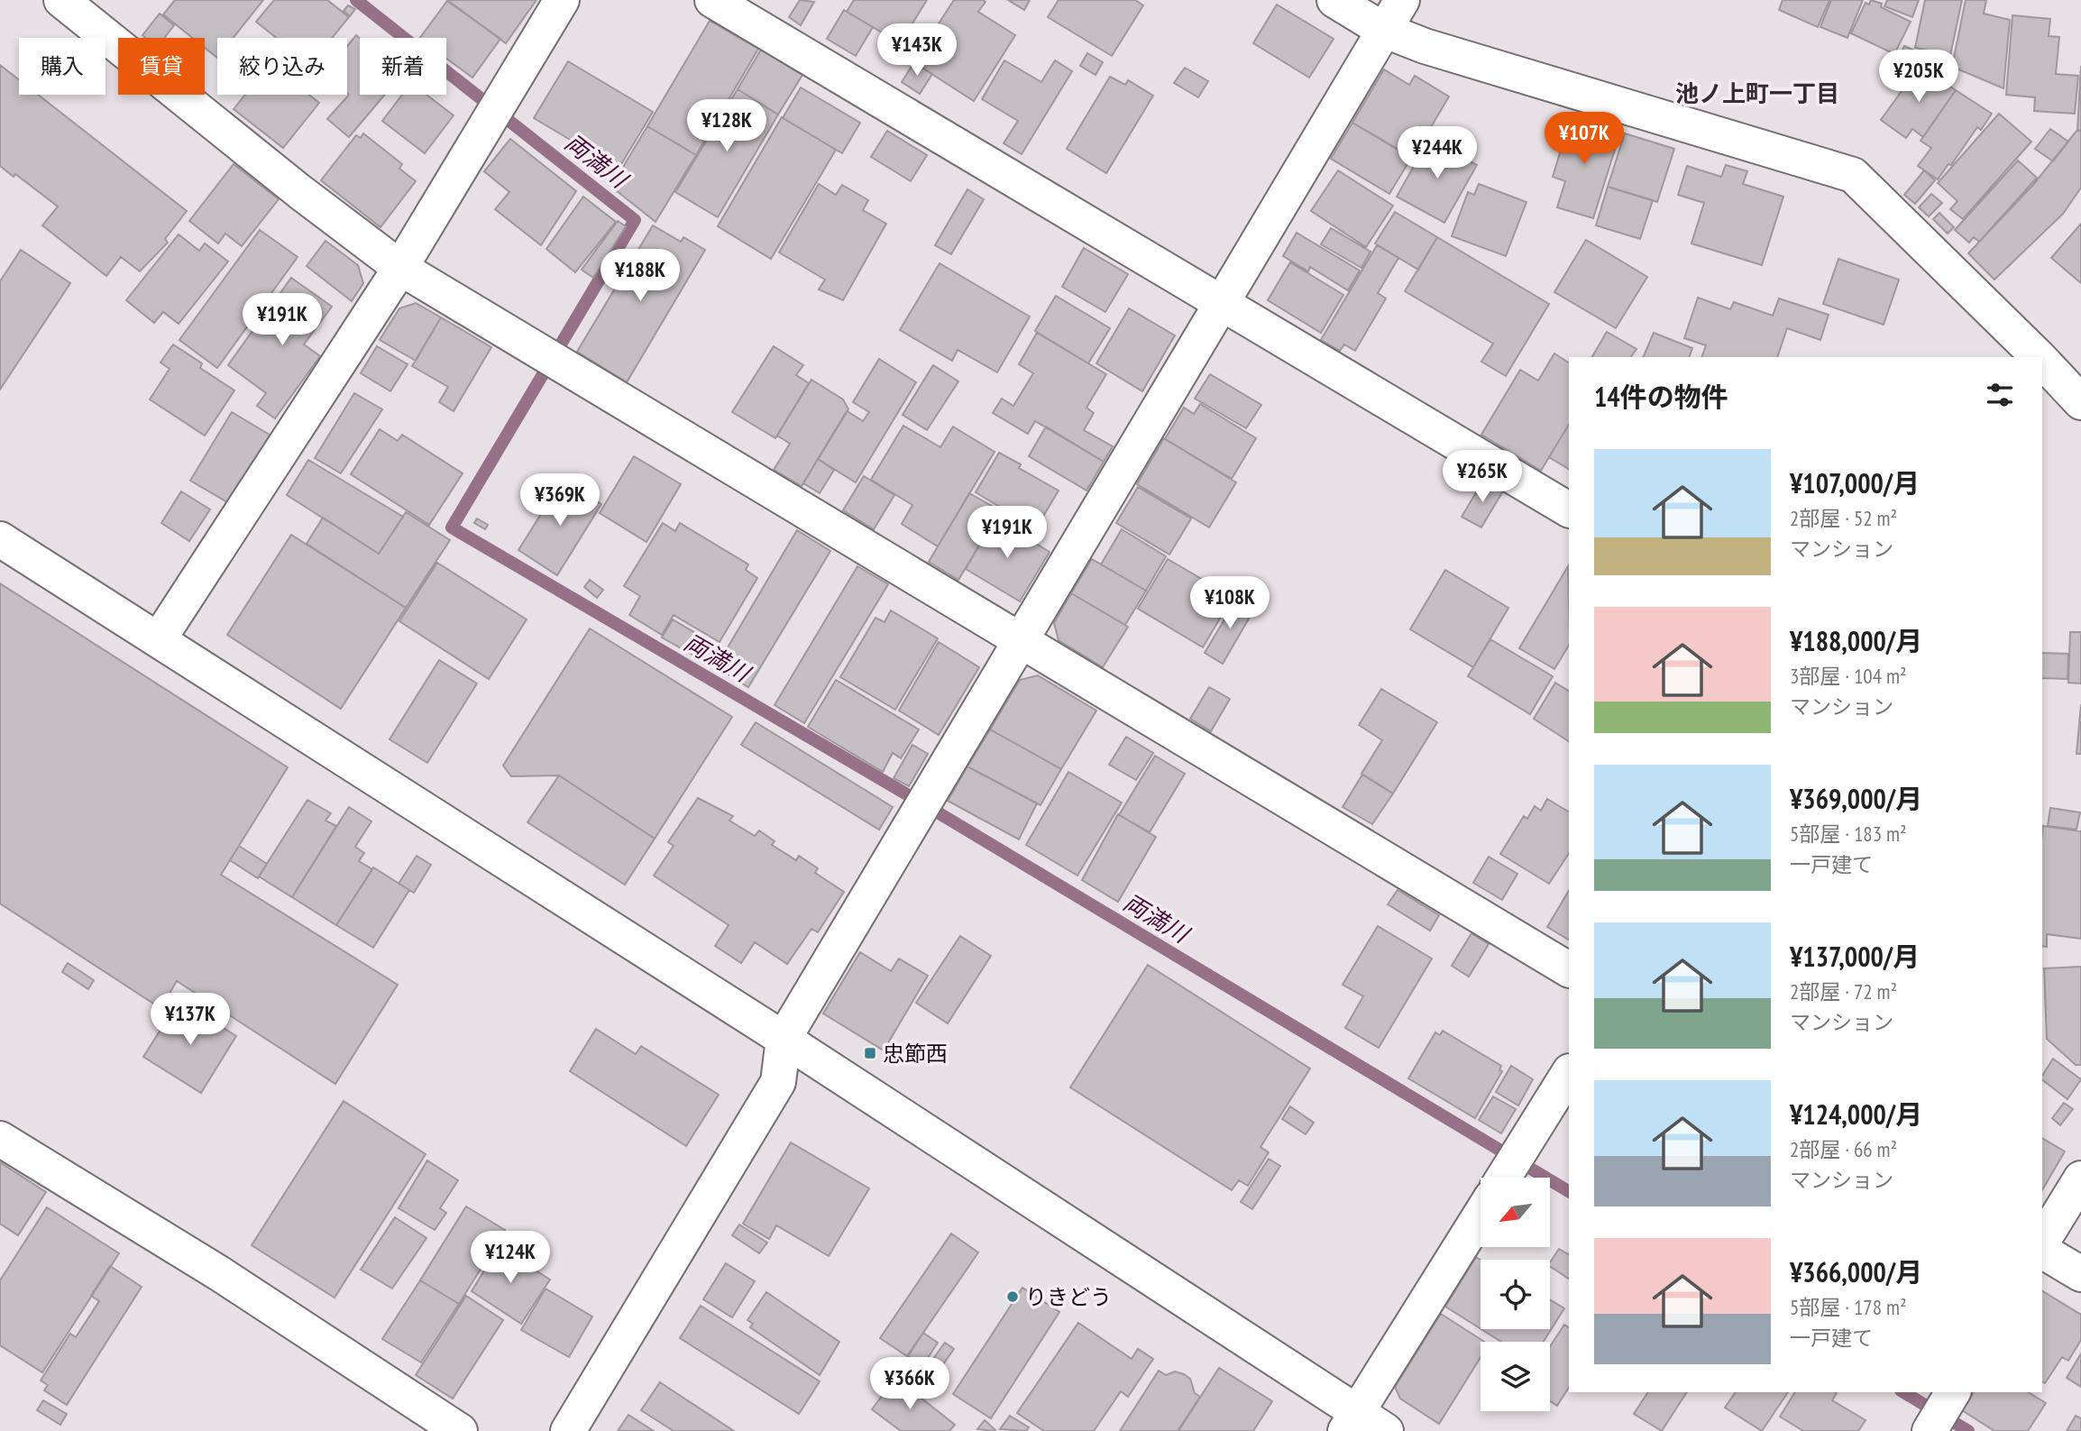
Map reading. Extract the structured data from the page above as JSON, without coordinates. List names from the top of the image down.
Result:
{
  "districts": ["池ノ上町一丁目"],
  "water": ["両満川"],
  "places": {
    "transit": ["忠節西"],
    "other": ["りきどう"]
  },
  "north": "bottom left",
  "page": {
    "price": [
      "¥143K",
      "¥205K",
      "¥128K",
      "¥107K",
      "¥244K",
      "¥188K",
      "¥191K",
      "¥265K",
      "¥369K",
      "¥191K",
      "¥108K",
      "¥137K",
      "¥124K",
      "¥366K"
    ],
    "chip": [
      "購入",
      "賃貸",
      "絞り込み",
      "新着"
    ],
    "heading": "14件の物件",
    "list": [
      {
        "name": "¥107,000/月",
        "note": "2部屋 · 52 m² · マンション"
      },
      {
        "name": "¥188,000/月",
        "note": "3部屋 · 104 m² · マンション"
      },
      {
        "name": "¥369,000/月",
        "note": "5部屋 · 183 m² · 一戸建て"
      },
      {
        "name": "¥137,000/月",
        "note": "2部屋 · 72 m² · マンション"
      },
      {
        "name": "¥124,000/月",
        "note": "2部屋 · 66 m² · マンション"
      },
      {
        "name": "¥366,000/月",
        "note": "5部屋 · 178 m² · 一戸建て"
      }
    ]
  }
}
